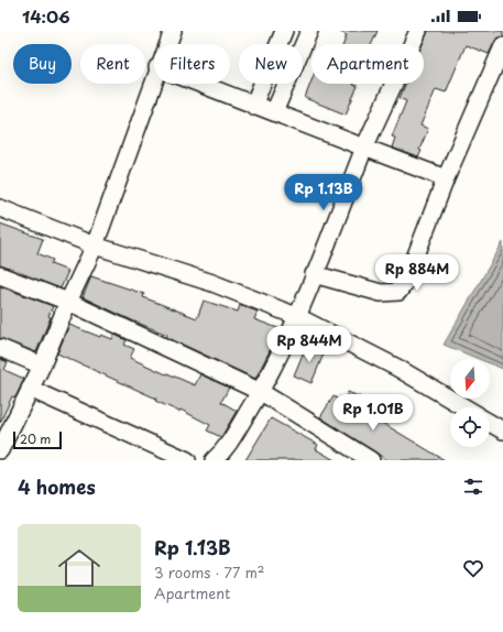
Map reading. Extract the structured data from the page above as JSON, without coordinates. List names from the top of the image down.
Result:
{
  "scale_bar": "20 m",
  "north": "bottom",
  "page": {
    "status": "14:06",
    "chip": [
      "Buy",
      "Rent",
      "Filters",
      "New",
      "Apartment"
    ],
    "price": [
      "Rp 1.13B",
      "Rp 884M",
      "Rp 844M",
      "Rp 1.01B"
    ],
    "scale": "20 m",
    "heading": "4 homes",
    "list": [
      {
        "name": "Rp 1.13B",
        "note": "3 rooms · 77 m² · Apartment"
      }
    ]
  }
}
